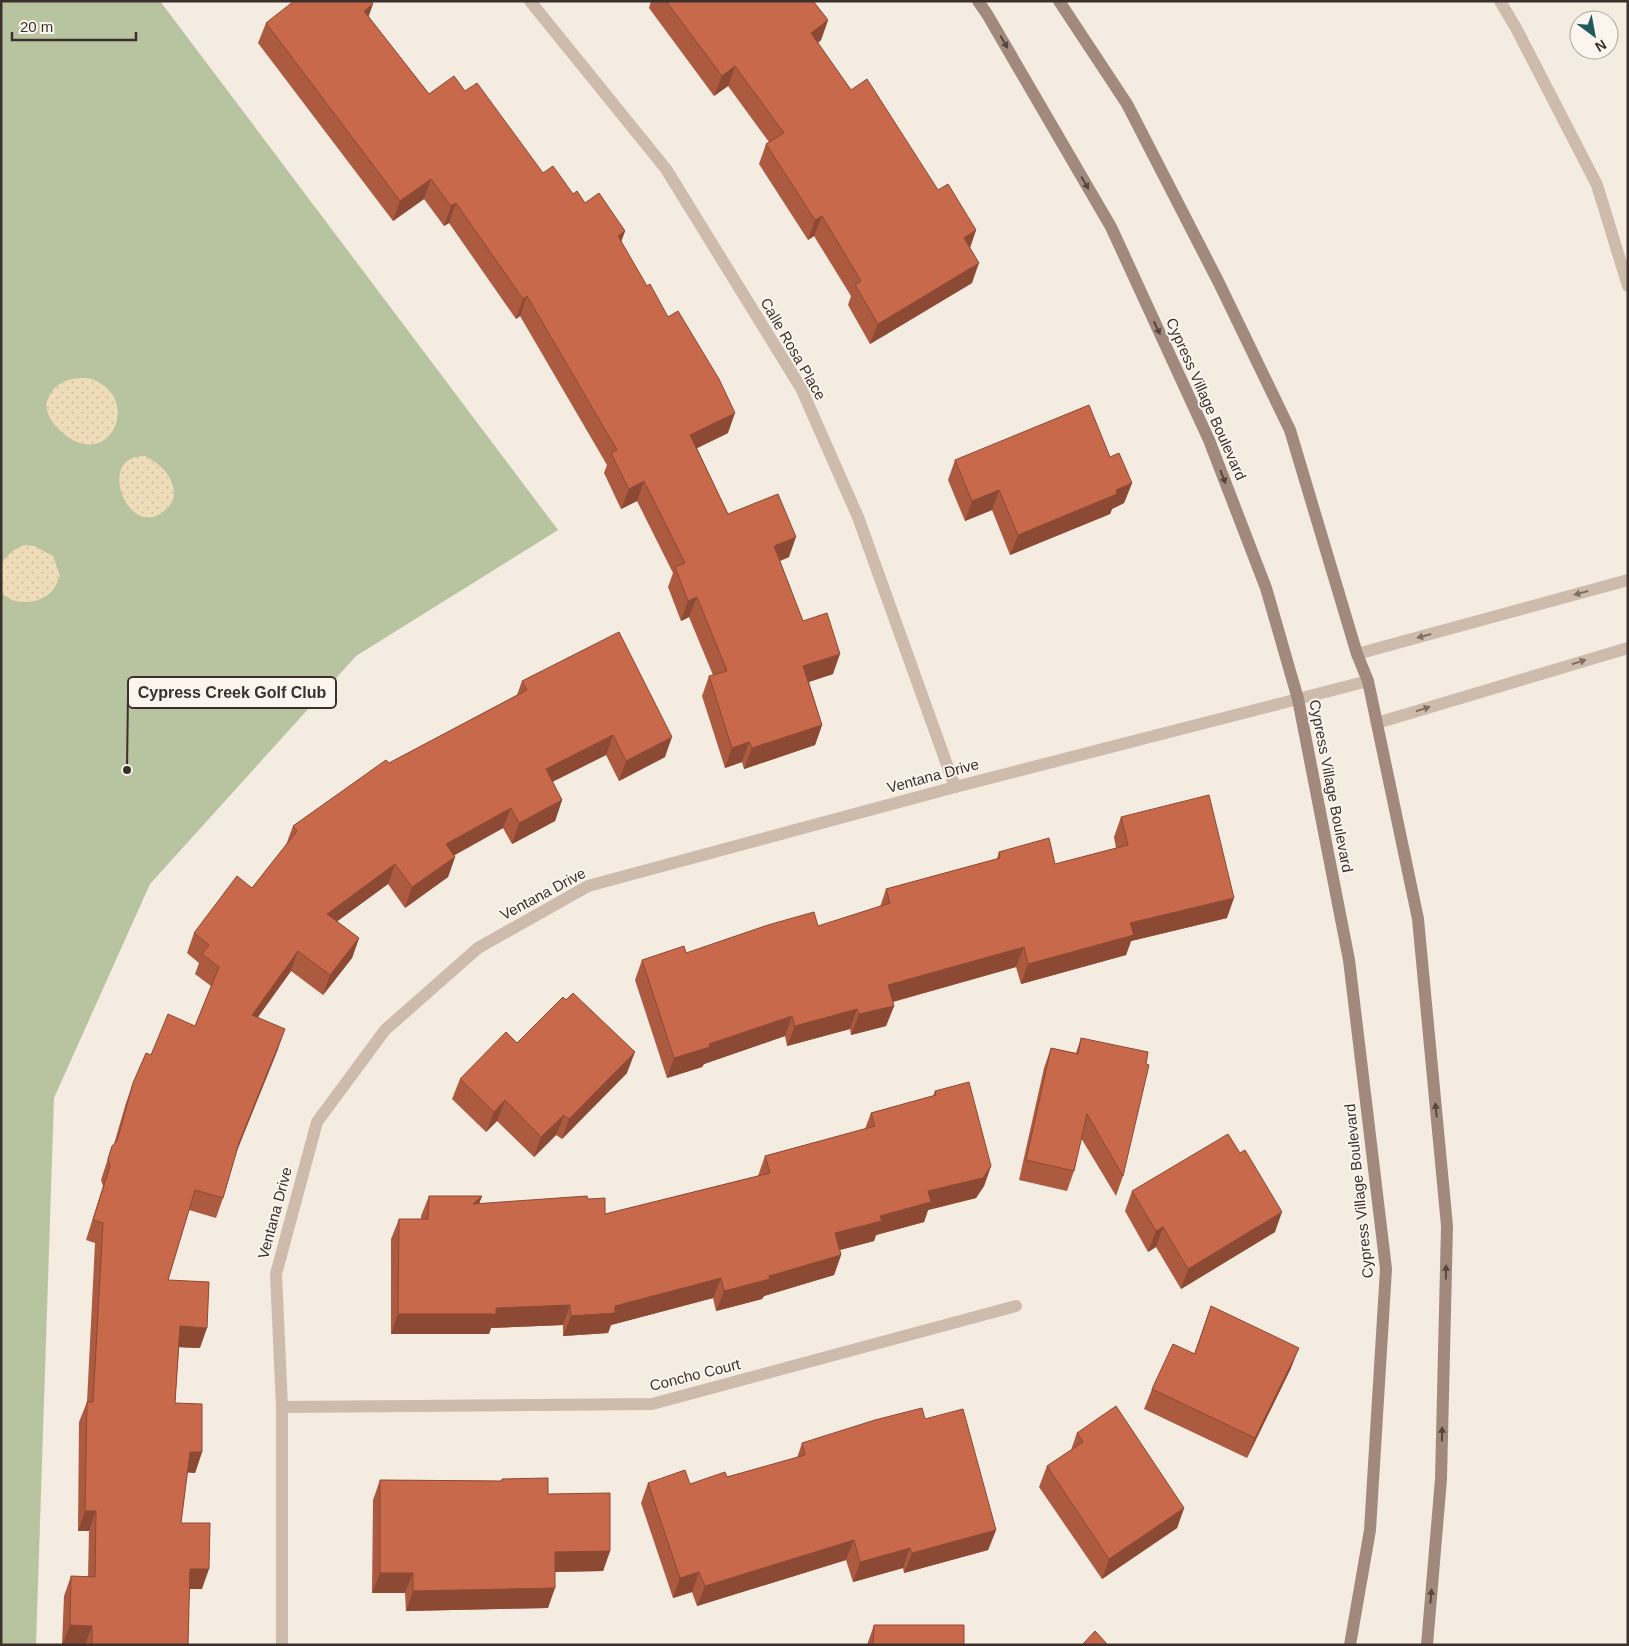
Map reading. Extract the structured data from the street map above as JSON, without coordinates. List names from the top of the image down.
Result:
{
  "streets": {
    "street": [
      "Calle Rosa Place",
      "Cypress Village Boulevard",
      "Ventana Drive",
      "Concho Court"
    ]
  },
  "crossings": [
    ["Calle Rosa Place", "Ventana Drive"],
    ["Cypress Village Boulevard", "Ventana Drive"],
    ["Ventana Drive", "Concho Court"]
  ],
  "places": ["Cypress Creek Golf Club"],
  "scale_bar": "20 m",
  "north": "bottom right"
}
